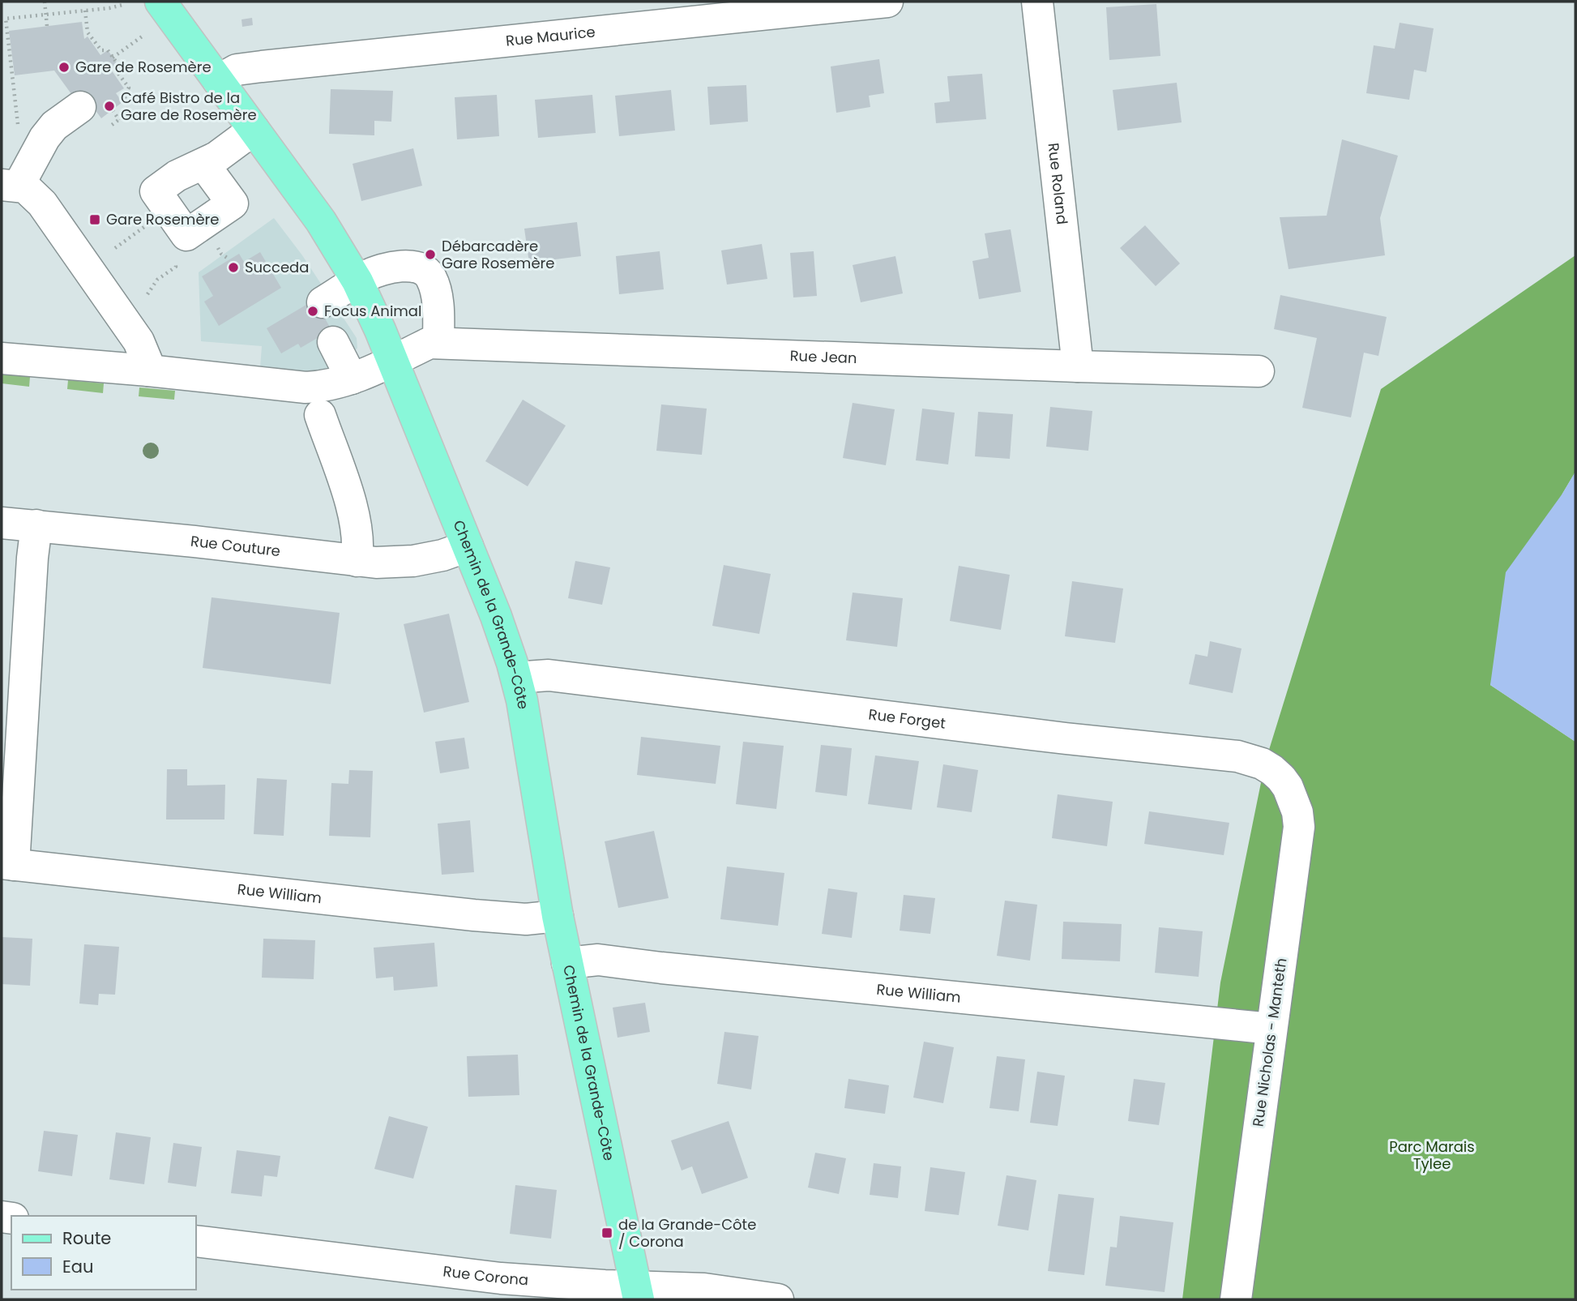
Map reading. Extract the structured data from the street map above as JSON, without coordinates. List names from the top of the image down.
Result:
{
  "streets": {
    "main road": ["Chemin de la Grande-Côte"],
    "street": [
      "Rue Maurice",
      "Rue Roland",
      "Rue Jean",
      "Rue Couture",
      "Rue Forget",
      "Rue William",
      "Rue Nicholas - Manteth",
      "Rue Corona"
    ]
  },
  "crossings": [
    ["Rue Maurice", "Chemin de la Grande-Côte"],
    ["Rue Roland", "Rue Jean"],
    ["Rue Jean", "Chemin de la Grande-Côte"],
    ["Rue Couture", "Chemin de la Grande-Côte"],
    ["Chemin de la Grande-Côte", "Rue Forget"],
    ["Chemin de la Grande-Côte", "Rue William"],
    ["Chemin de la Grande-Côte", "Rue Corona"],
    ["Rue Forget", "Rue Nicholas - Manteth"],
    ["Rue William", "Rue Nicholas - Manteth"]
  ],
  "parks": ["Parc Marais Tylee"],
  "places": {
    "other": [
      "Gare de Rosemère",
      "Café Bistro de la Gare de Rosemère",
      "Débarcadère Gare Rosemère",
      "Succeda",
      "Focus Animal"
    ],
    "transit": ["Gare Rosemère", "de la Grande-Côte / Corona"]
  },
  "legend": ["Route", "Eau"]
}
